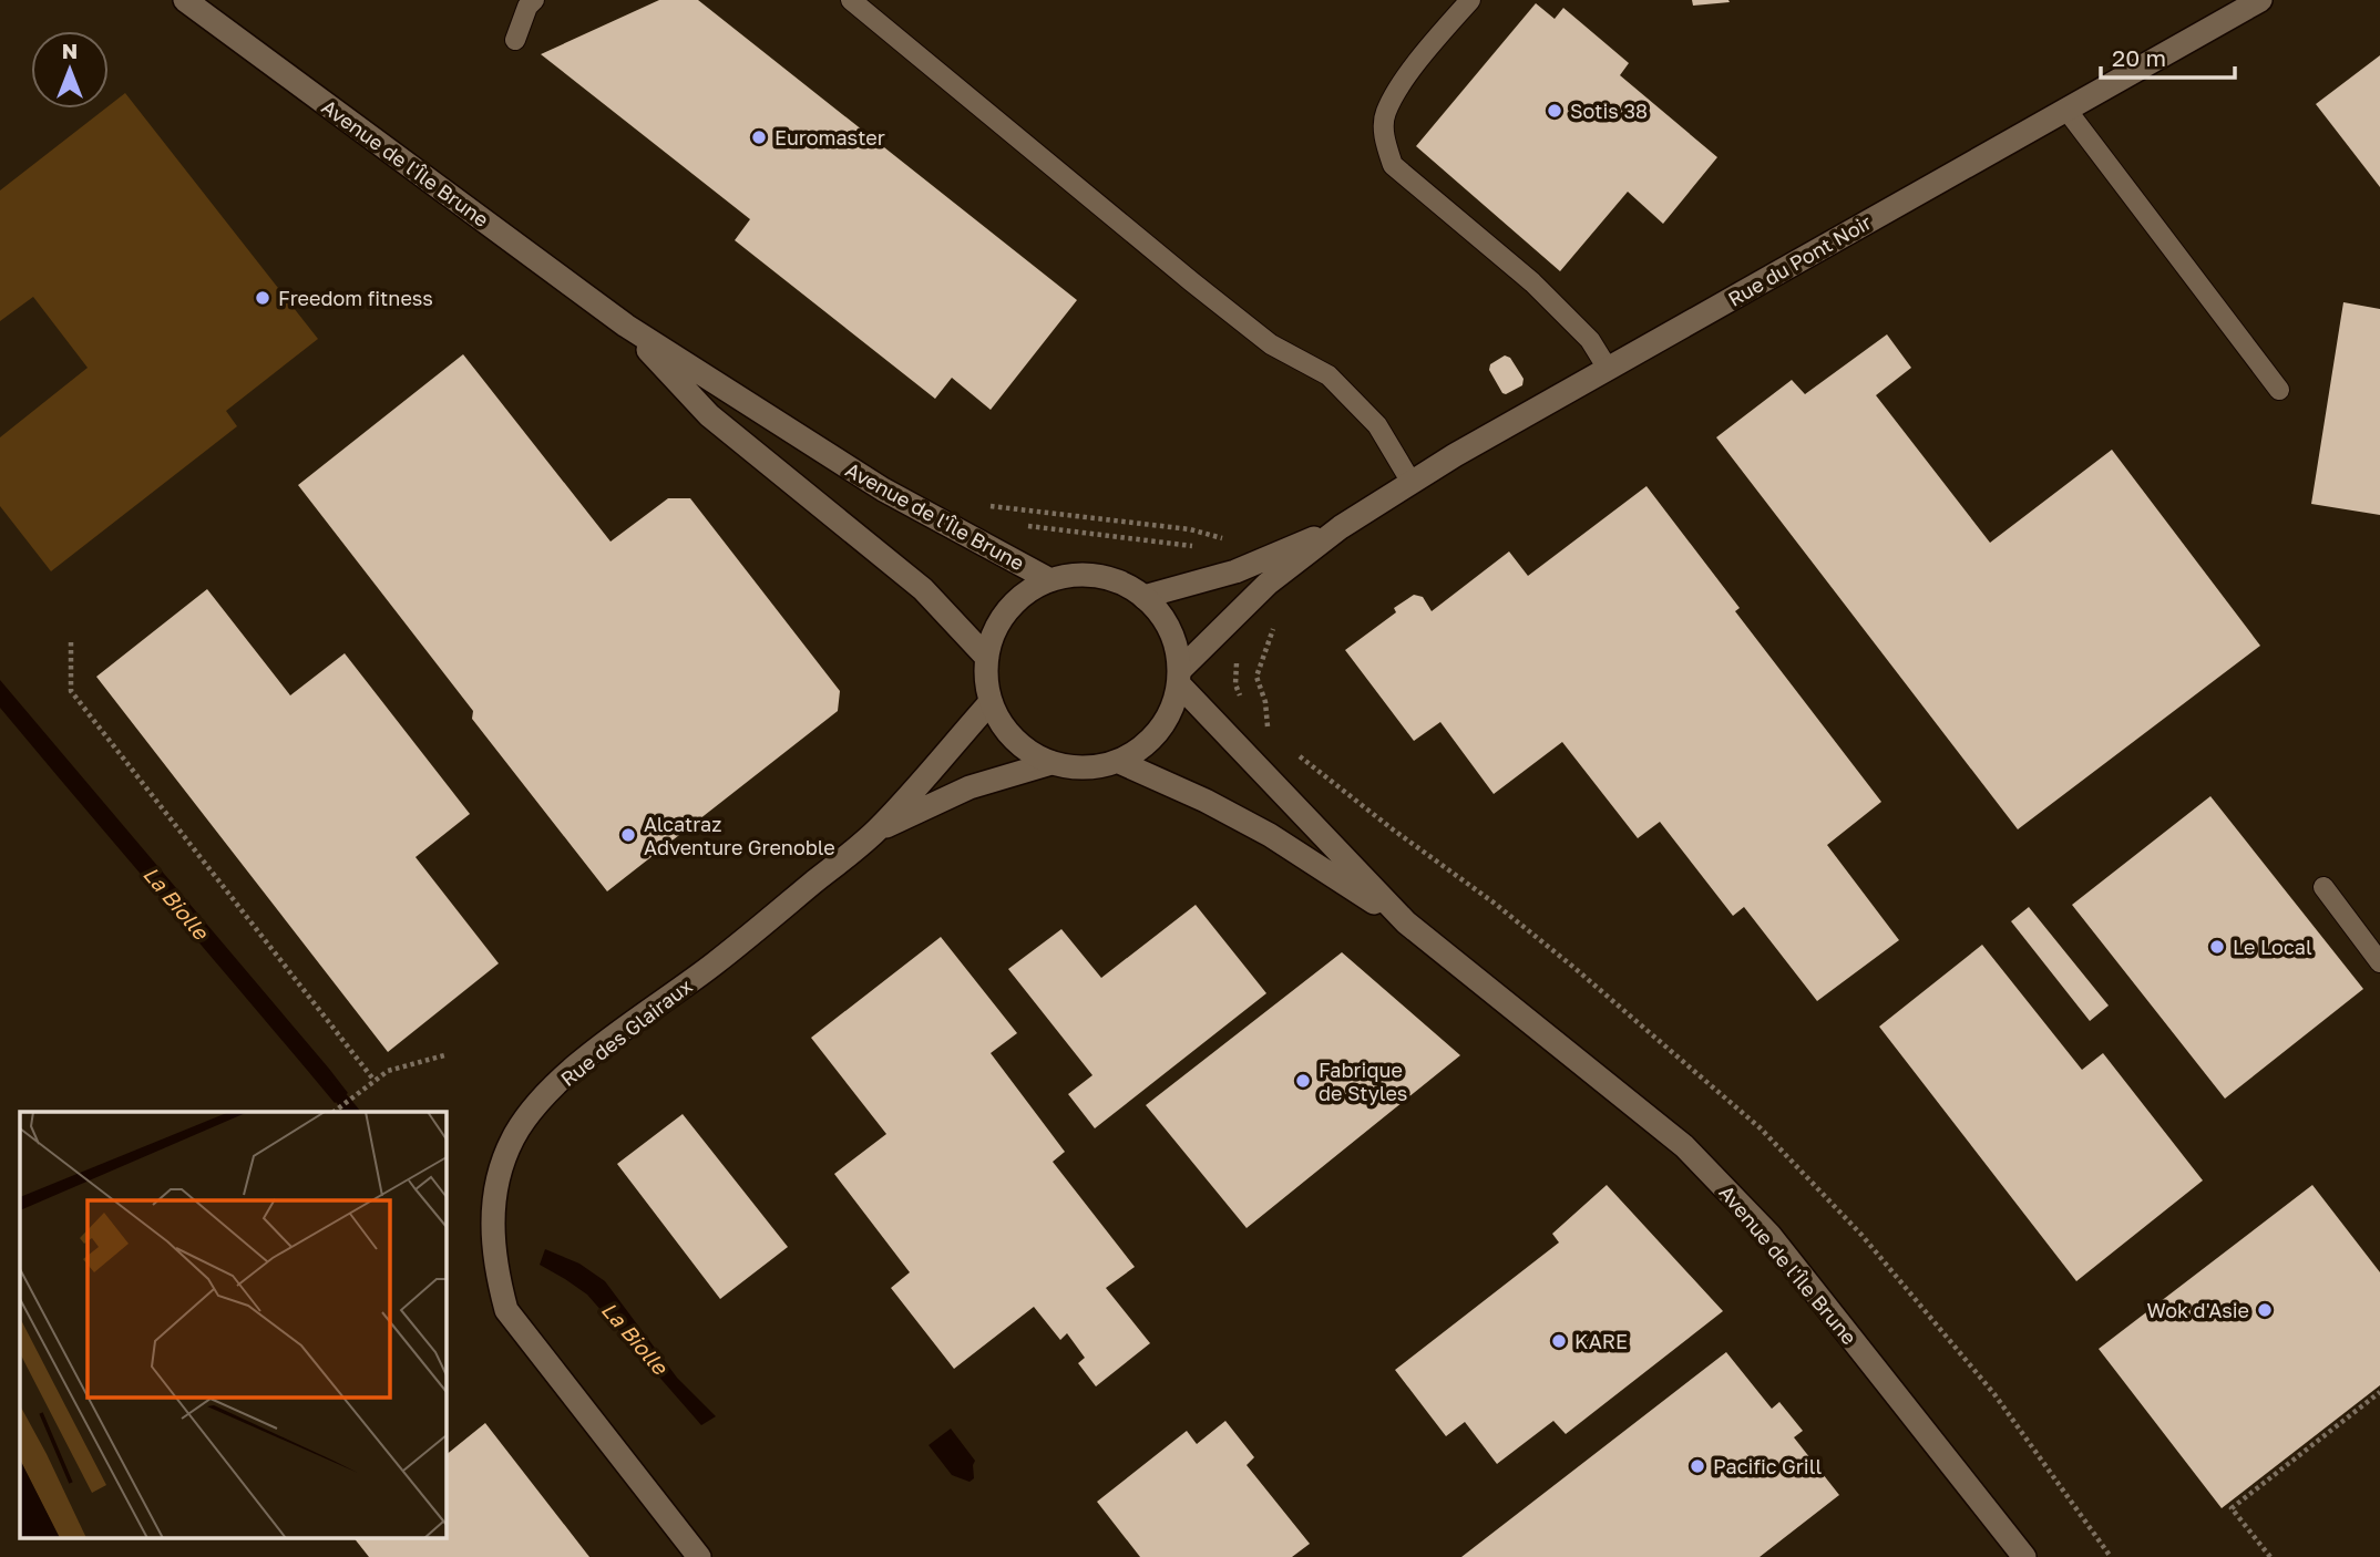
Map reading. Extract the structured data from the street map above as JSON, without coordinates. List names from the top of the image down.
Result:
{
  "streets": {
    "street": ["Avenue de l'Île Brune", "Rue du Pont Noir", "Rue des Glairaux"]
  },
  "crossings": [
    ["Avenue de l'Île Brune", "Rue du Pont Noir"],
    ["Avenue de l'Île Brune", "Rue des Glairaux"],
    ["Rue du Pont Noir", "Rue des Glairaux"]
  ],
  "water": ["La Biolle"],
  "places": [
    "Sotis 38",
    "Euromaster",
    "Freedom fitness",
    "Alcatraz Adventure Grenoble",
    "Le Local",
    "Fabrique de Styles",
    "Wok d'Asie",
    "KARE",
    "Pacific Grill"
  ],
  "scale_bar": "20 m",
  "north": "top"
}
